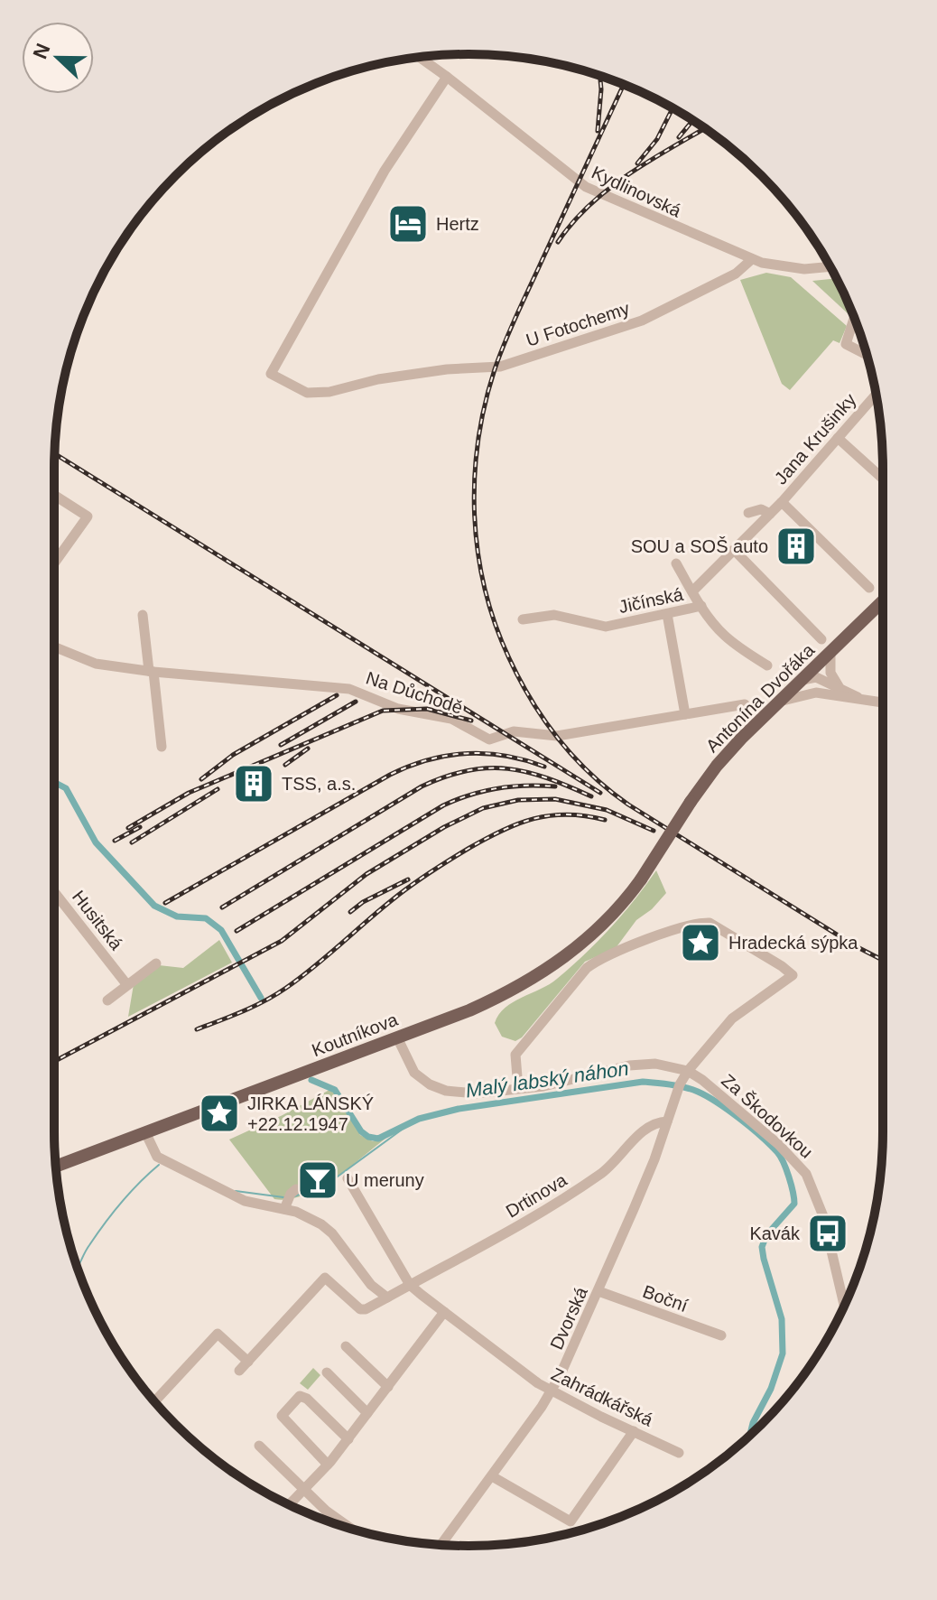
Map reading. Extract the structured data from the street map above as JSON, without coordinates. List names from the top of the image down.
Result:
{
  "streets": {
    "main road": ["Antonína Dvořáka", "Koutníkova"],
    "street": [
      "Kydlinovská",
      "U Fotochemy",
      "Jana Krušinky",
      "Jičínská",
      "Na Důchodě",
      "Husitská",
      "Za Škodovkou",
      "Drtinova",
      "Boční",
      "Dvorská",
      "Zahrádkářská"
    ]
  },
  "crossings": [
    ["Kydlinovská", "U Fotochemy"],
    ["Antonína Dvořáka", "Koutníkova"],
    ["Koutníkova", "Za Škodovkou"],
    ["Za Škodovkou", "Dvorská"],
    ["Drtinova", "Dvorská"],
    ["Drtinova", "Zahrádkářská"],
    ["Boční", "Dvorská"],
    ["Dvorská", "Zahrádkářská"]
  ],
  "water": ["Malý labský náhon"],
  "places": {
    "hotel": ["Hertz"],
    "building": ["SOU a SOŠ auto", "TSS, a.s."],
    "place": ["Hradecká sýpka", "JIRKA LÁNSKÝ +22.12.1947"],
    "bar": ["U meruny"],
    "bus stop": ["Kavák"]
  },
  "north": "left"
}
